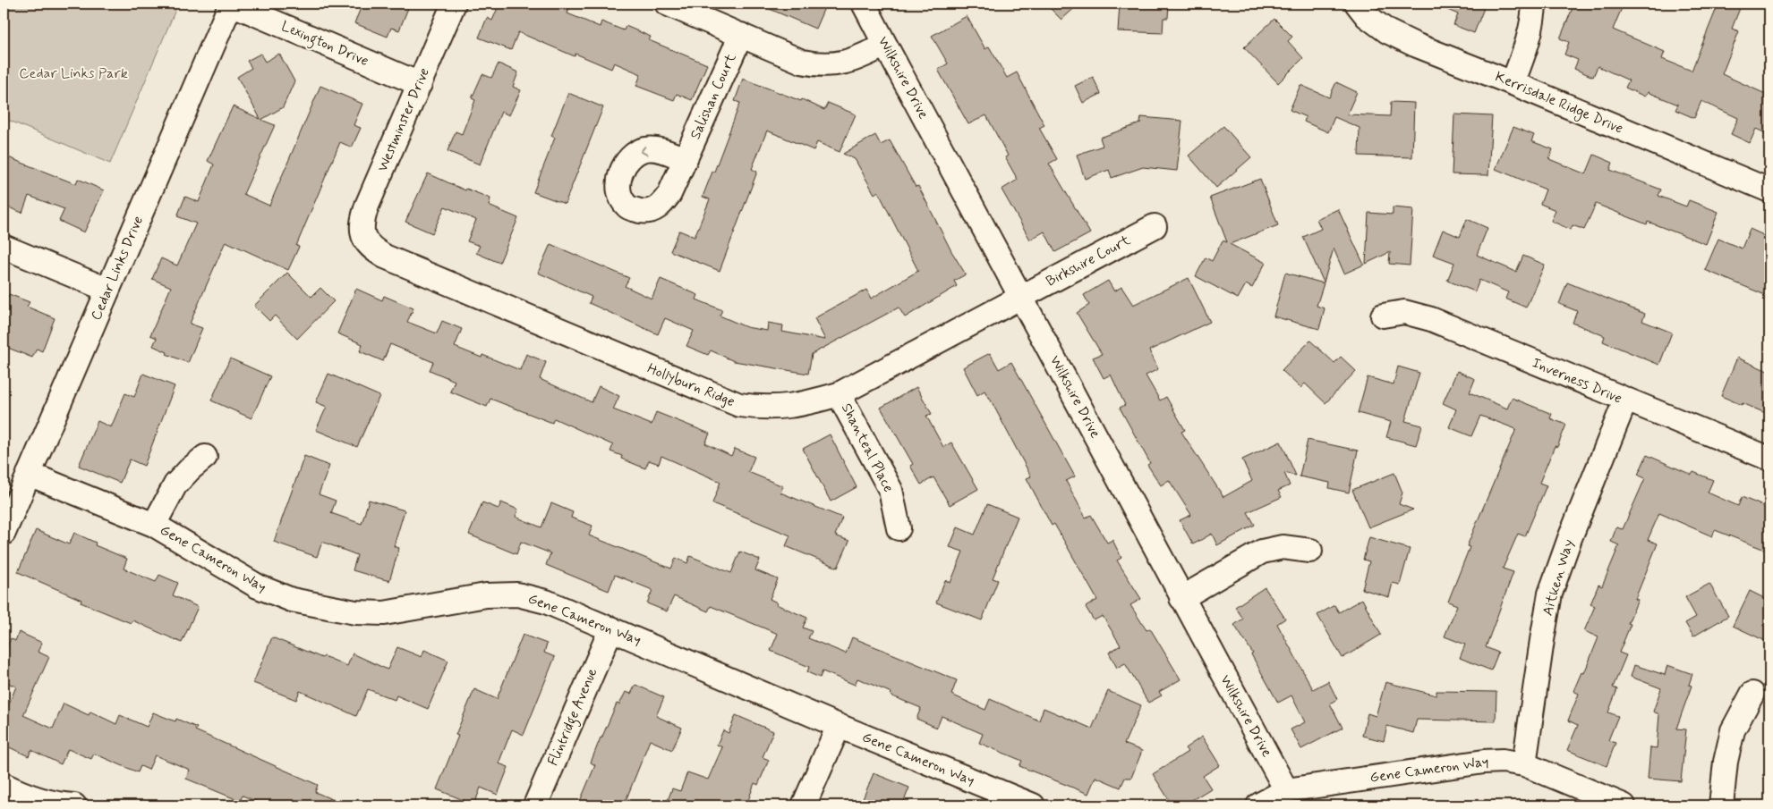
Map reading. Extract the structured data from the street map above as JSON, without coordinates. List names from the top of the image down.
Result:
{
  "streets": {
    "street": [
      "Lexington Drive",
      "Wilkshire Drive",
      "Salishan Court",
      "Kerrisdale Ridge Drive",
      "Westminster Drive",
      "Birkshire Court",
      "Cedar Links Drive",
      "Inverness Drive",
      "Hollyburn Ridge",
      "Shanteal Place",
      "Gene Cameron Way",
      "Aitken Way",
      "Flintridge Avenue"
    ]
  },
  "crossings": [
    ["Lexington Drive", "Westminster Drive"],
    ["Lexington Drive", "Cedar Links Drive"],
    ["Wilkshire Drive", "Birkshire Court"],
    ["Wilkshire Drive", "Hollyburn Ridge"],
    ["Wilkshire Drive", "Gene Cameron Way"],
    ["Westminster Drive", "Hollyburn Ridge"],
    ["Birkshire Court", "Hollyburn Ridge"],
    ["Cedar Links Drive", "Gene Cameron Way"],
    ["Inverness Drive", "Aitken Way"],
    ["Hollyburn Ridge", "Shanteal Place"],
    ["Gene Cameron Way", "Aitken Way"],
    ["Gene Cameron Way", "Flintridge Avenue"]
  ],
  "parks": ["Cedar Links Park"]
}
